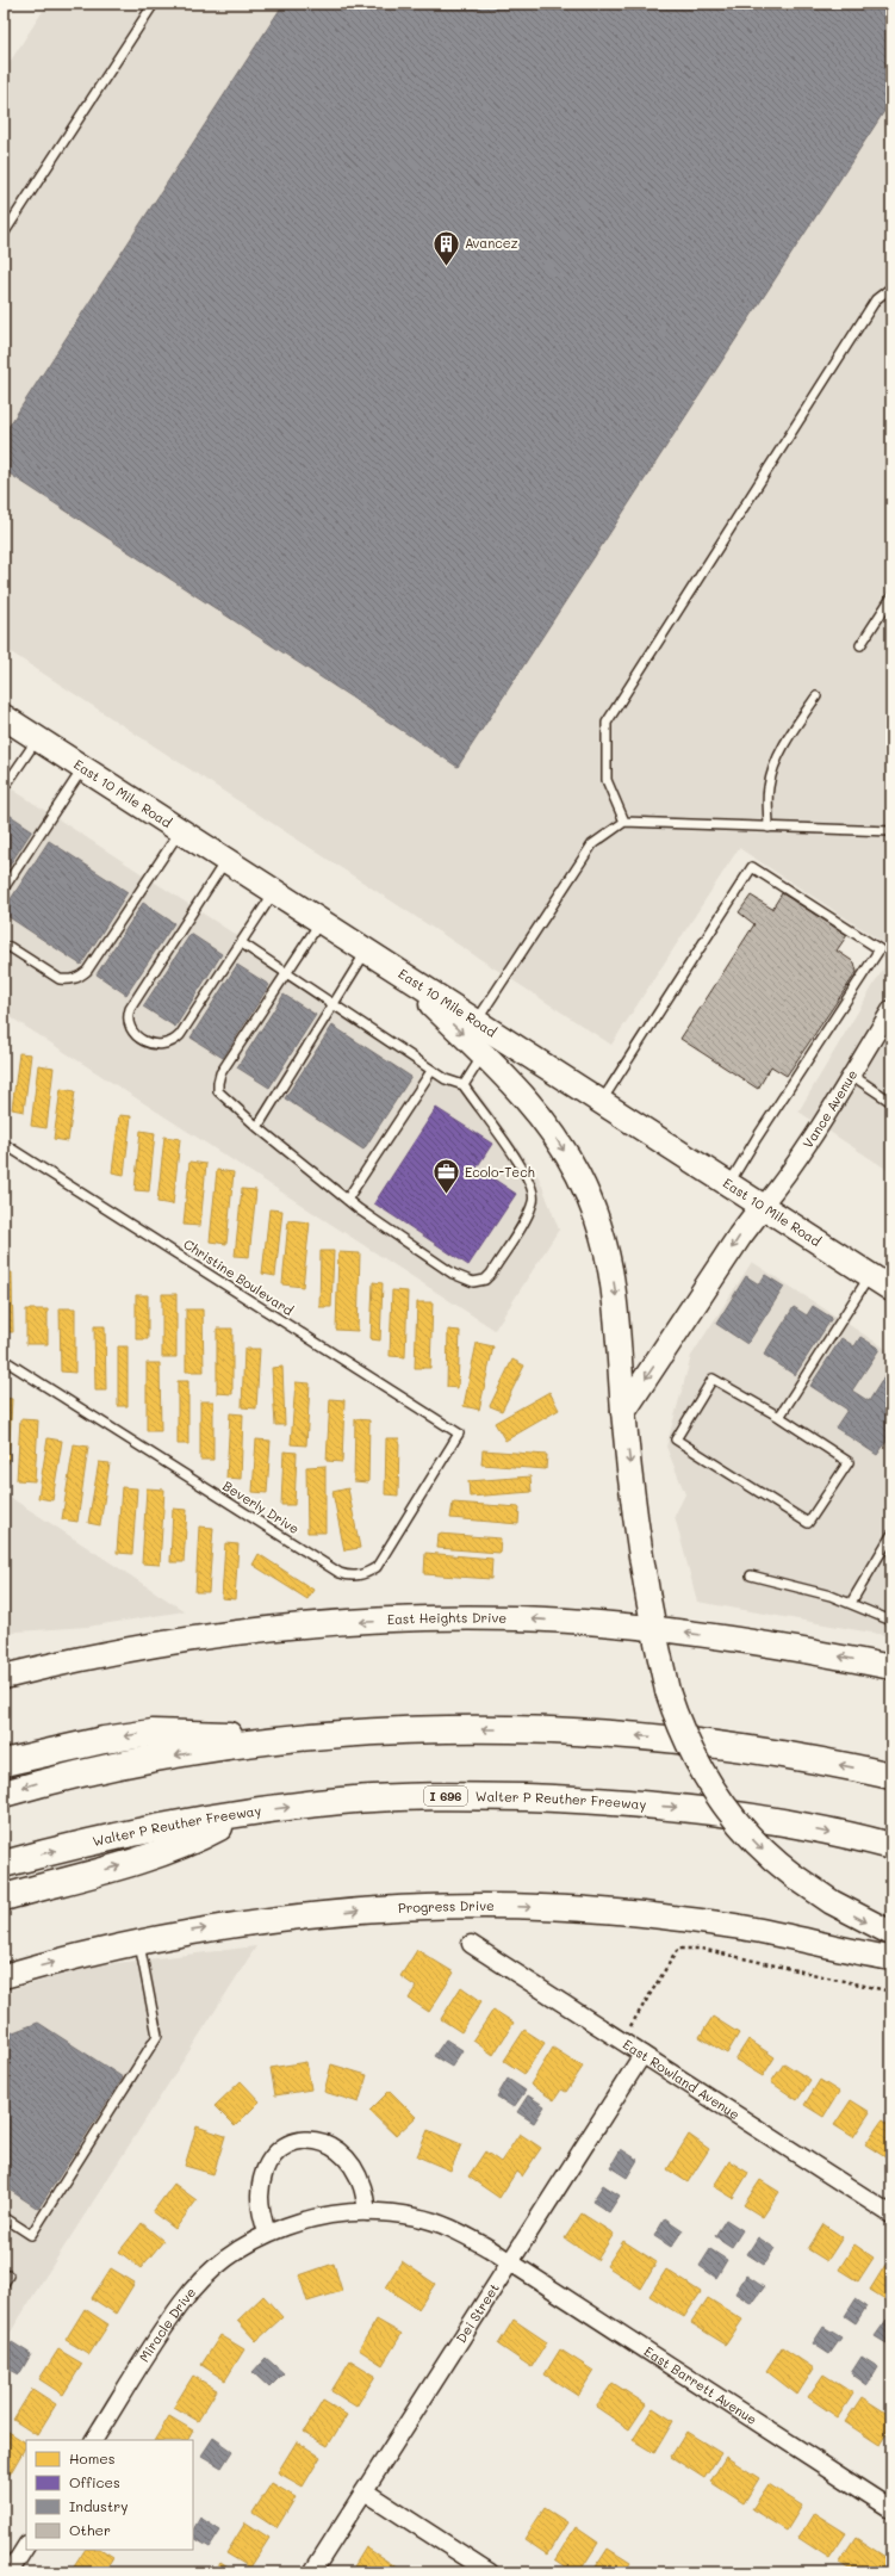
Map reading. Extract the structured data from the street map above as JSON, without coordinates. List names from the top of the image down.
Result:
{
  "streets": {
    "highway": ["I 696", "Walter P Reuther Freeway"],
    "main road": ["East 10 Mile Road", "East Heights Drive", "Progress Drive"],
    "street": [
      "Vance Avenue",
      "East Rowland Avenue",
      "Dei Street",
      "Miracle Drive",
      "East Barrett Avenue"
    ],
    "lane": ["Christine Boulevard", "Beverly Drive"]
  },
  "crossings": [
    ["East 10 Mile Road", "Vance Avenue"],
    ["Christine Boulevard", "Beverly Drive"],
    ["East Rowland Avenue", "Dei Street"],
    ["Dei Street", "Miracle Drive"],
    ["Dei Street", "East Barrett Avenue"],
    ["Miracle Drive", "East Barrett Avenue"]
  ],
  "one_way": ["East Heights Drive", "Progress Drive"],
  "places": {
    "building": ["Avancez"],
    "office": ["Ecolo-Tech"]
  },
  "legend": [
    "Homes",
    "Offices",
    "Industry",
    "Other"
  ]
}
